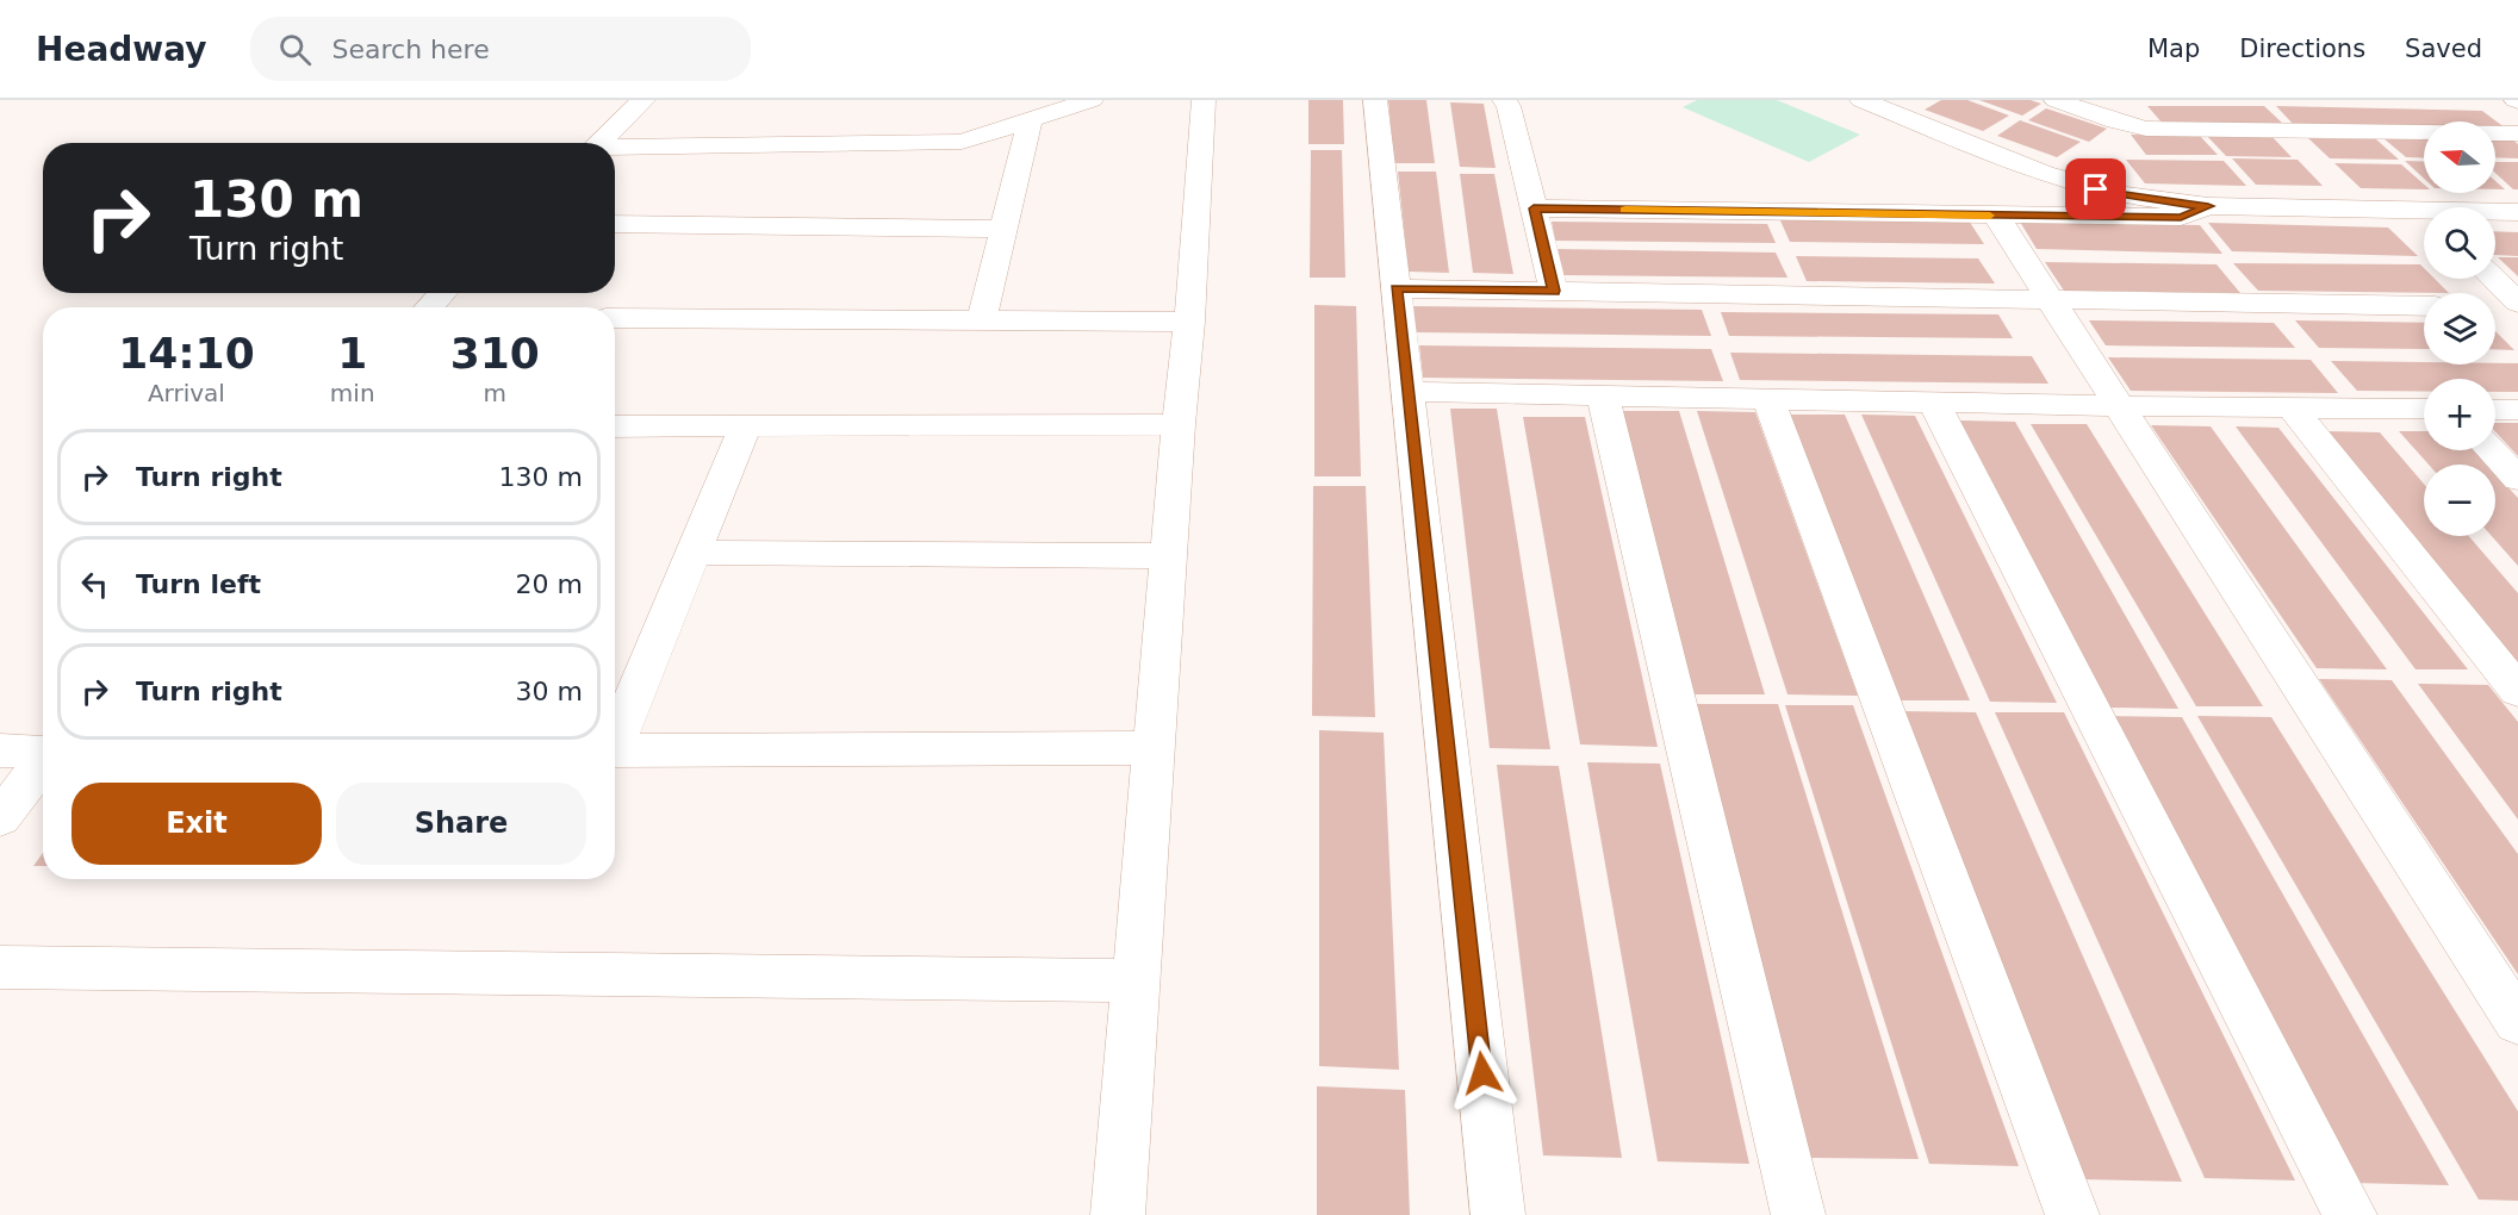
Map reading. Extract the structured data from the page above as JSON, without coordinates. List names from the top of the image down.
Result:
{
  "north": "left",
  "page": {
    "header": "Headway",
    "search": "Search here",
    "nav": ["Map", "Directions", "Saved"],
    "map_buttons": ["+", "−"],
    "turn": ["130 m", "Turn right"],
    "eta": [
      "14:10",
      "Arrival",
      "1",
      "min",
      "310",
      "m"
    ],
    "list": [
      {
        "name": "Turn right",
        "value": "130 m"
      },
      {
        "name": "Turn left",
        "value": "20 m"
      },
      {
        "name": "Turn right",
        "value": "30 m"
      }
    ],
    "buttons": ["Exit", "Share"]
  }
}
